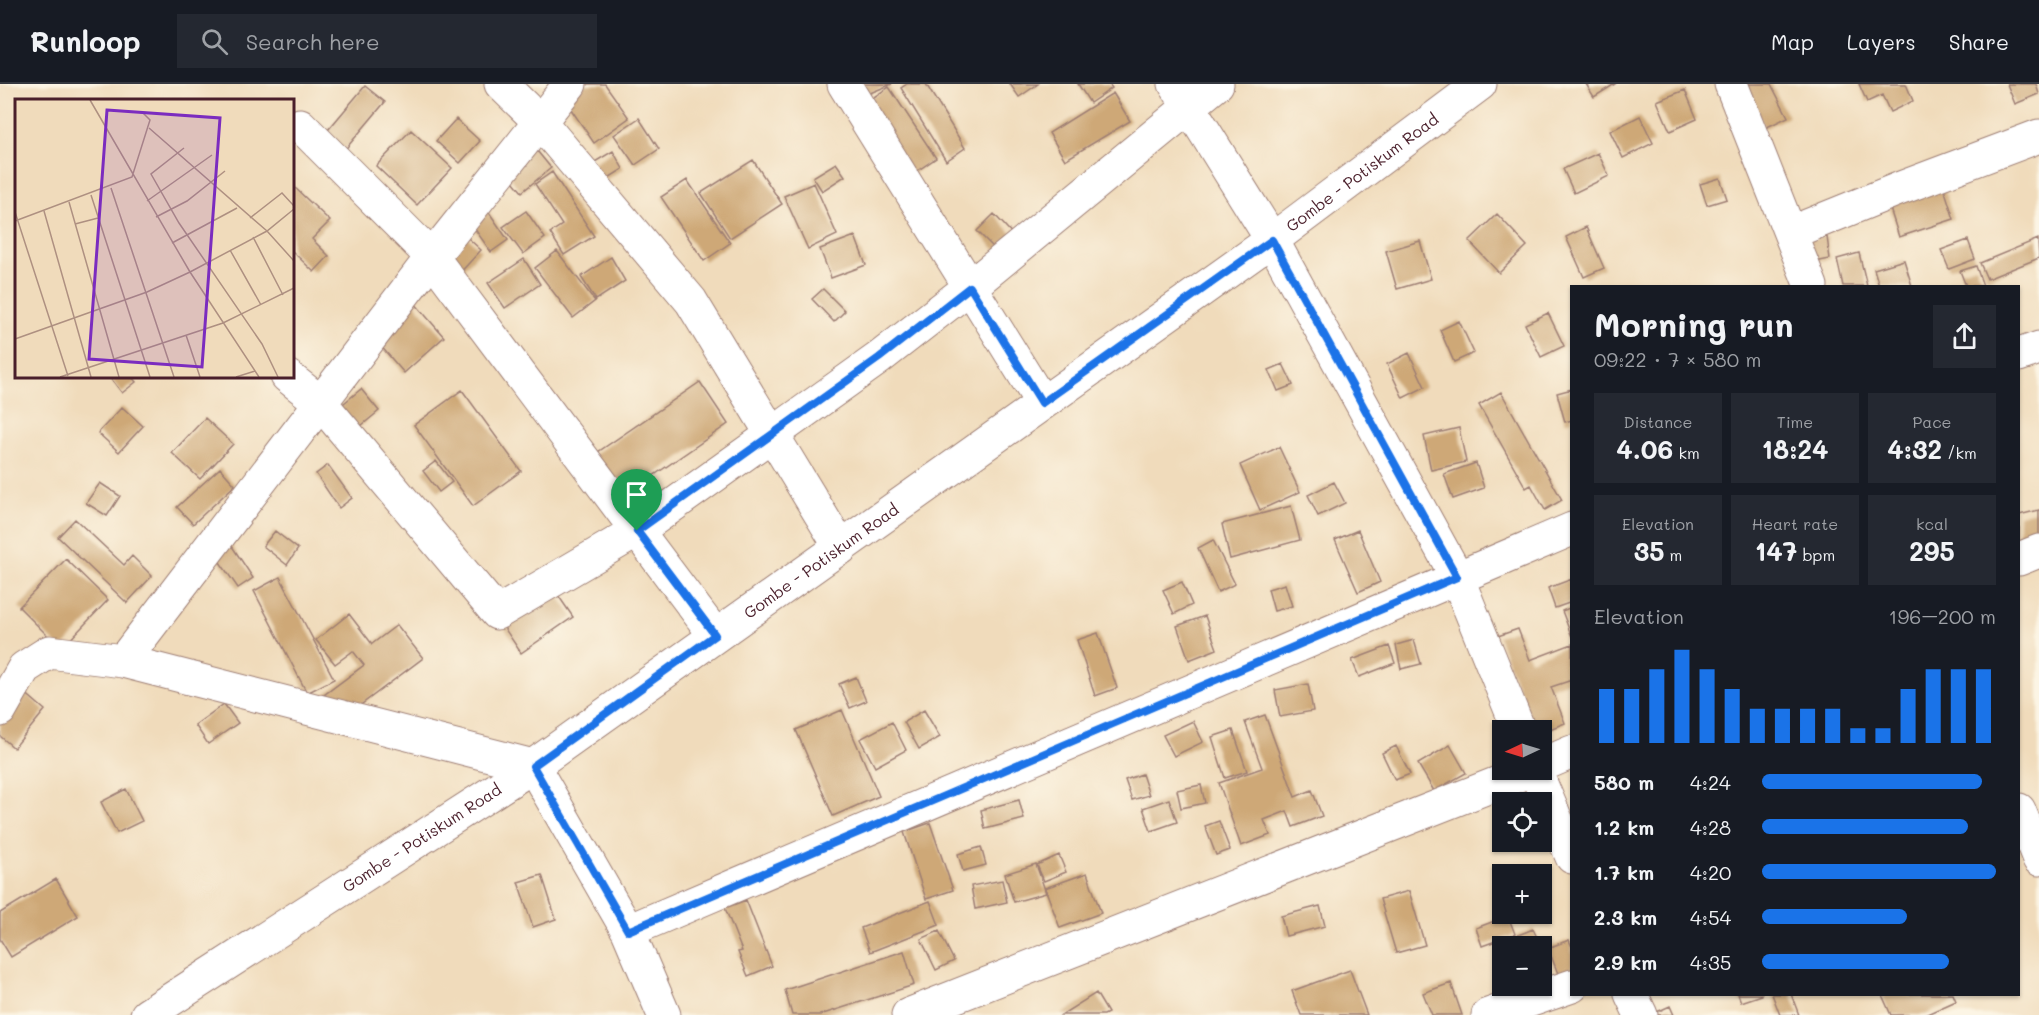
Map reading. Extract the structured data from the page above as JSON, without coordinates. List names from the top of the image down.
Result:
{
  "streets": {
    "street": ["Gombe - Potiskum Road"]
  },
  "north": "left",
  "page": {
    "header": "Runloop",
    "search": "Search here",
    "nav": ["Map", "Layers", "Share"],
    "heading": ["Morning run", "09:22 · 7 × 580 m"],
    "stats": [
      ["Distance", "4.06 km"],
      ["Time", "18:24"],
      ["Pace", "4:32 /km"],
      ["Elevation", "35 m"],
      ["Heart rate", "147 bpm"],
      ["kcal", "295"]
    ],
    "chart": ["Elevation", "196–200 m"],
    "map_buttons": ["+", "−"],
    "list": [
      {
        "name": "580 m",
        "note": "4:24"
      },
      {
        "name": "1.2 km",
        "note": "4:28"
      },
      {
        "name": "1.7 km",
        "note": "4:20"
      },
      {
        "name": "2.3 km",
        "note": "4:54"
      },
      {
        "name": "2.9 km",
        "note": "4:35"
      }
    ]
  }
}
